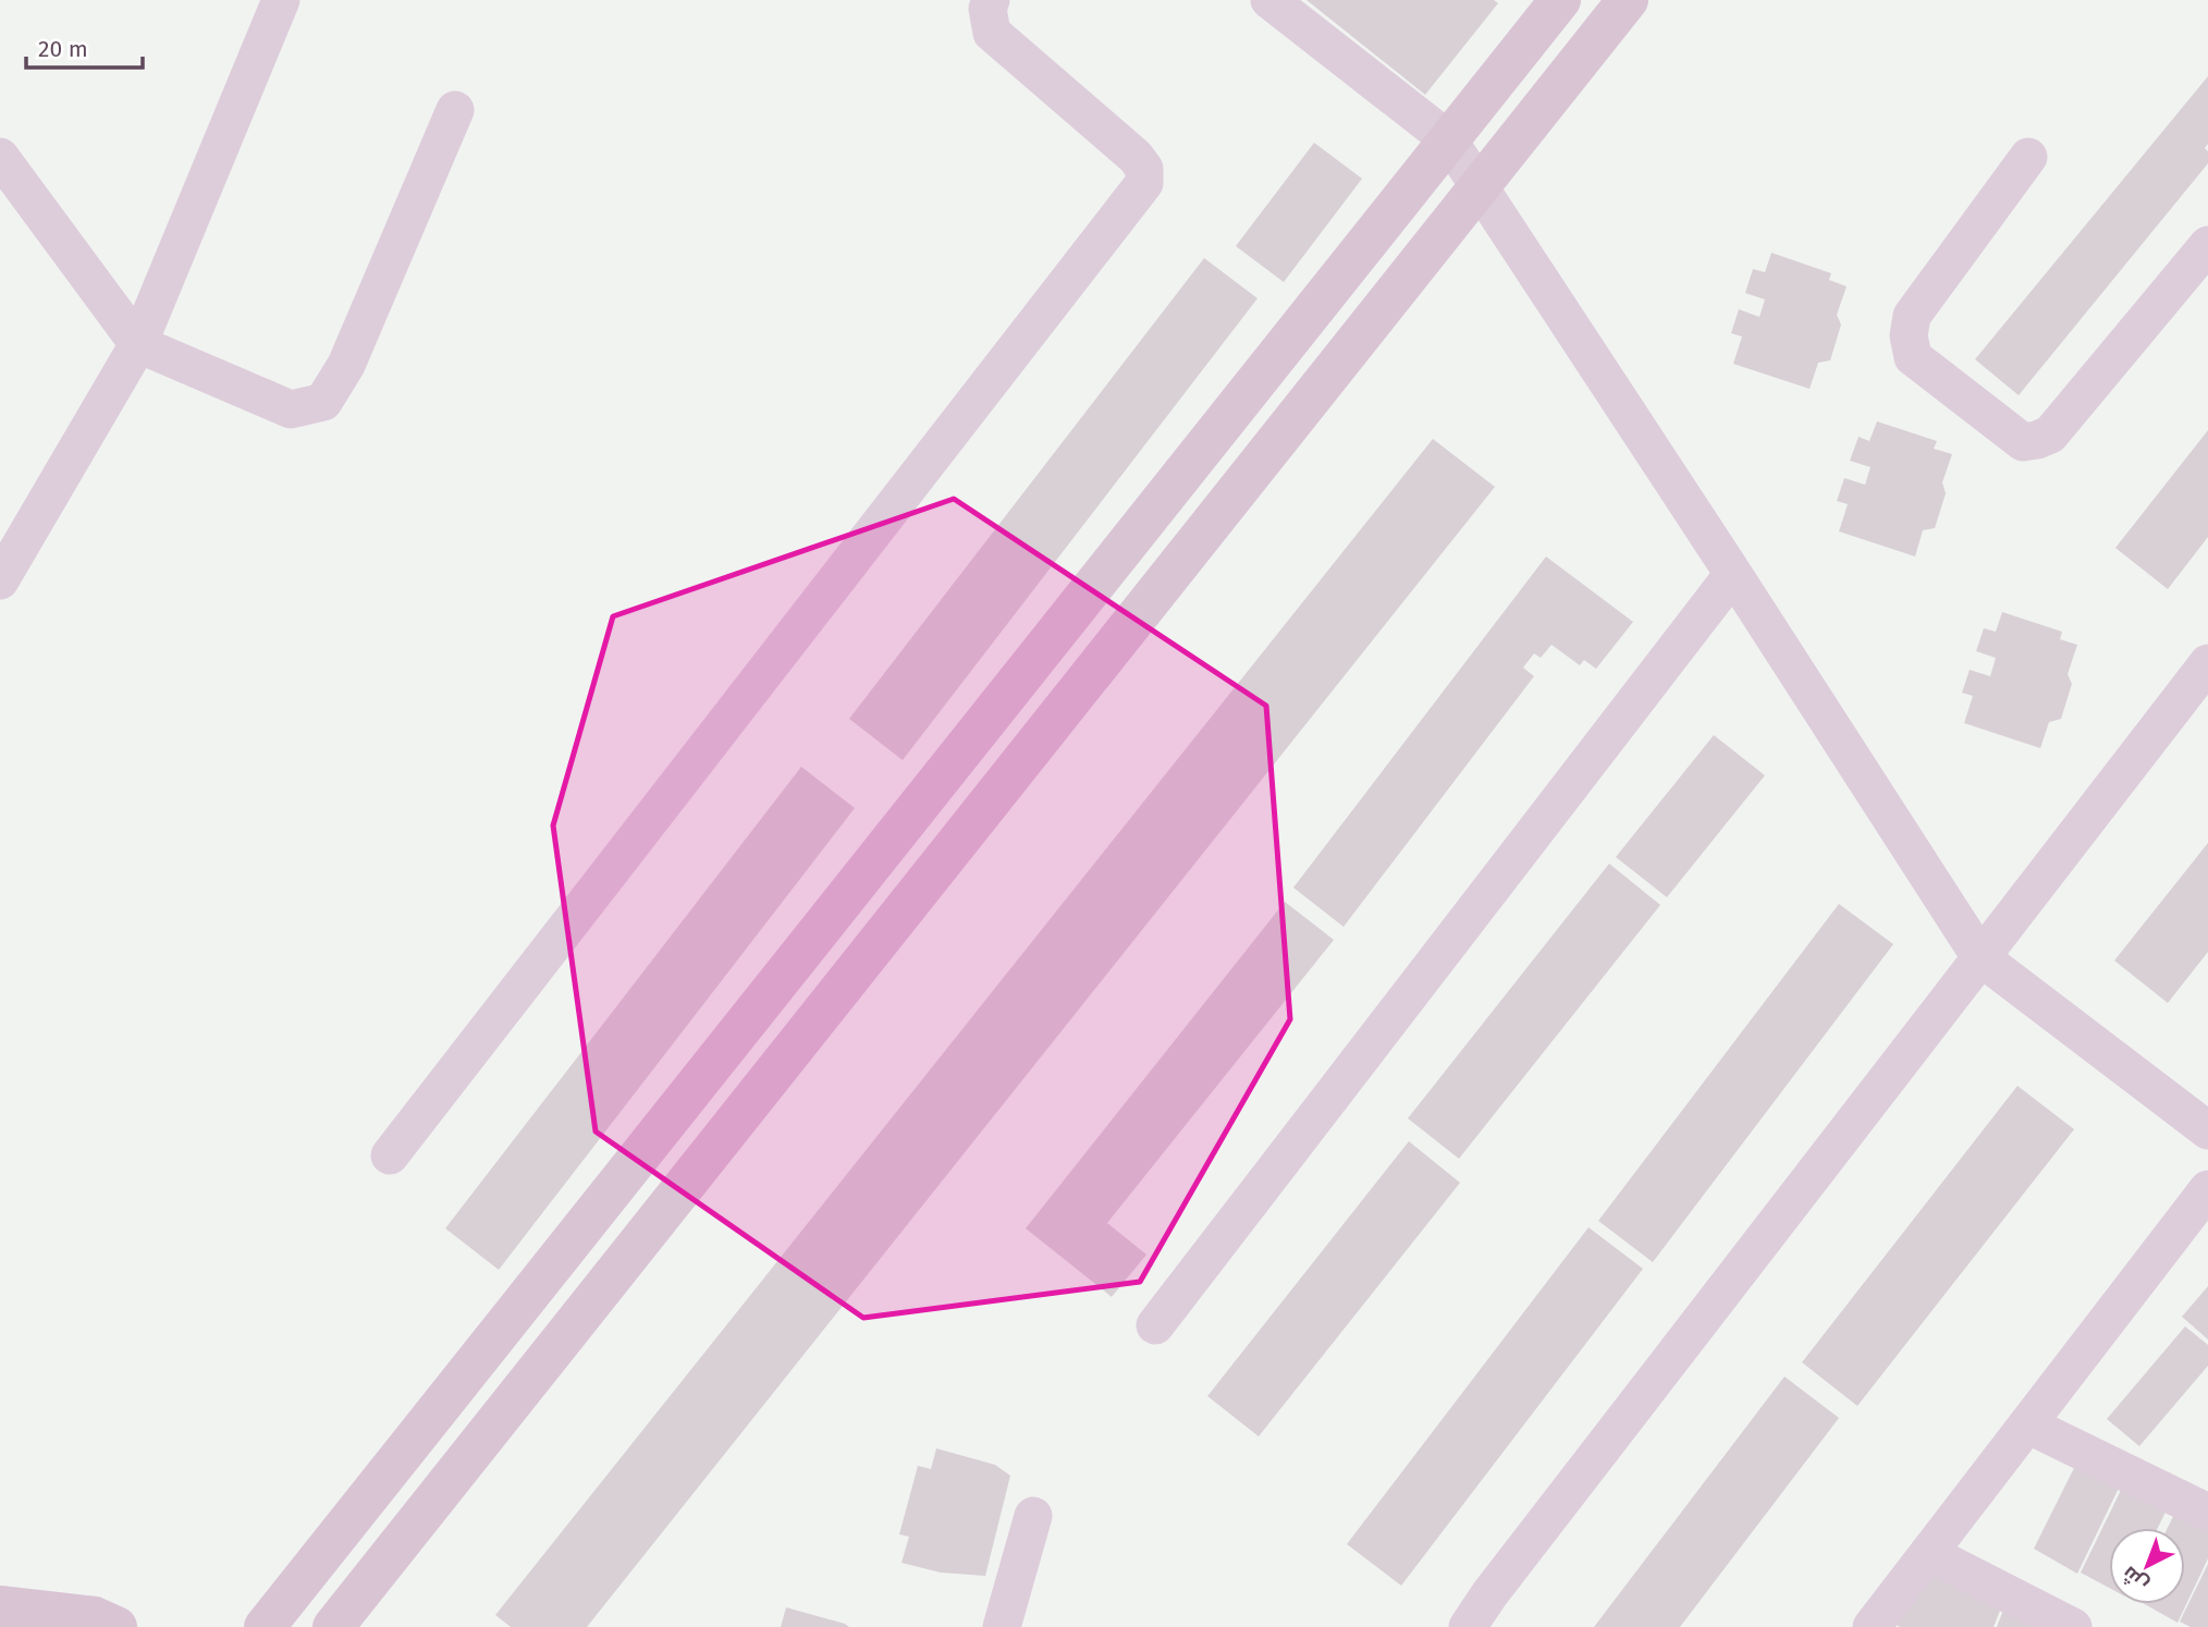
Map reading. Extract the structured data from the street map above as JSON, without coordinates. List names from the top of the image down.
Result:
{
  "scale_bar": "20 m",
  "north": "bottom left"
}
